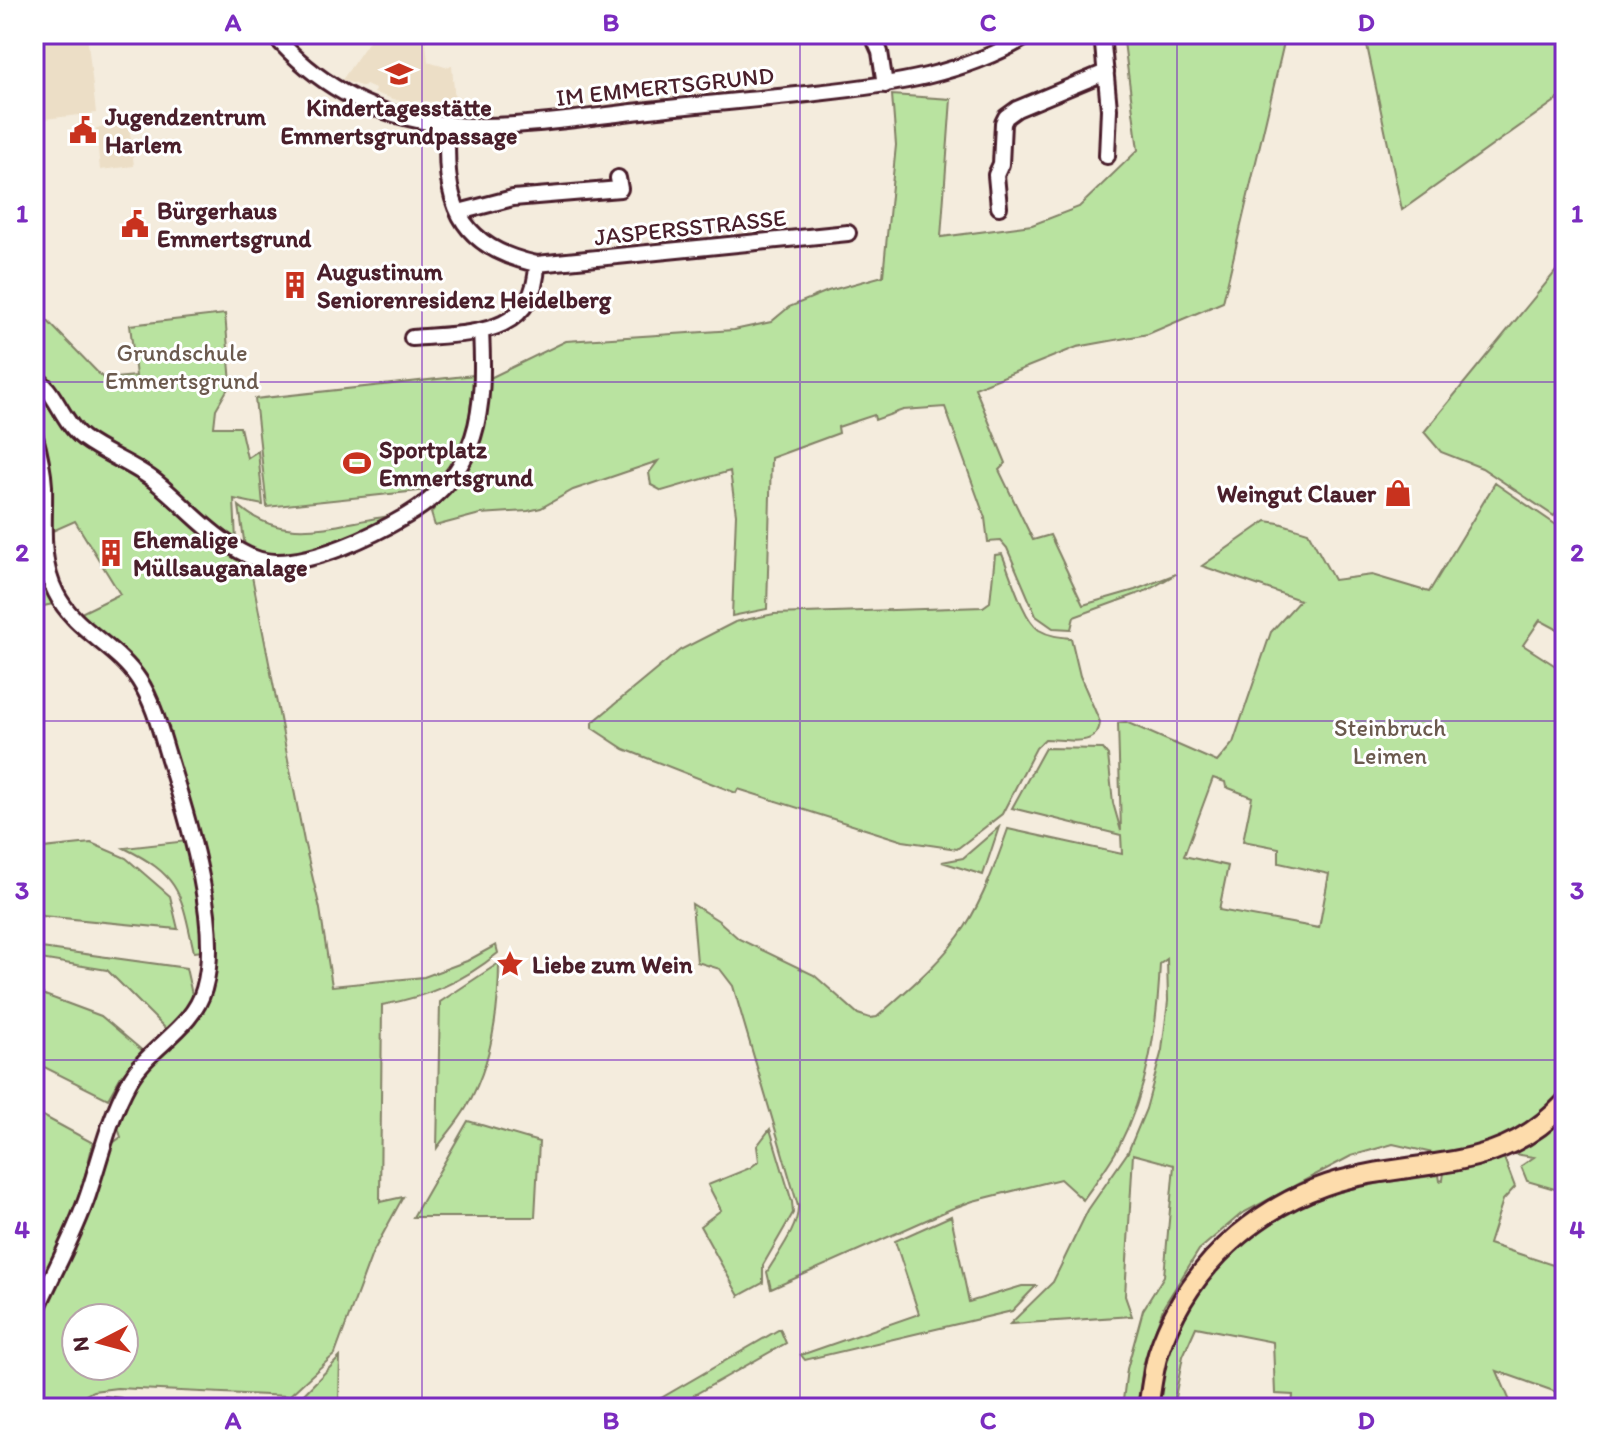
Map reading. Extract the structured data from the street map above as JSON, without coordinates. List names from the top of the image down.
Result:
{
  "streets": {
    "street": ["IM EMMERTSGRUND", "JASPERSSTRASSE"]
  },
  "crossings": [
    ["IM EMMERTSGRUND", "JASPERSSTRASSE"]
  ],
  "parks": ["Grundschule Emmertsgrund", "Steinbruch Leimen"],
  "places": {
    "school or university": ["Kindertagesstätte Emmertsgrundpassage"],
    "public building": ["Jugendzentrum Harlem", "Bürgerhaus Emmertsgrund"],
    "building": ["Augustinum Seniorenresidenz Heidelberg", "Ehemalige Müllsauganalage"],
    "sports": ["Sportplatz Emmertsgrund"],
    "shop": ["Weingut Clauer"],
    "place": ["Liebe zum Wein"]
  },
  "north": "left",
  "grid": {
    "columns": [
      "A",
      "B",
      "C",
      "D"
    ],
    "rows": [
      "1",
      "2",
      "3",
      "4"
    ]
  }
}
